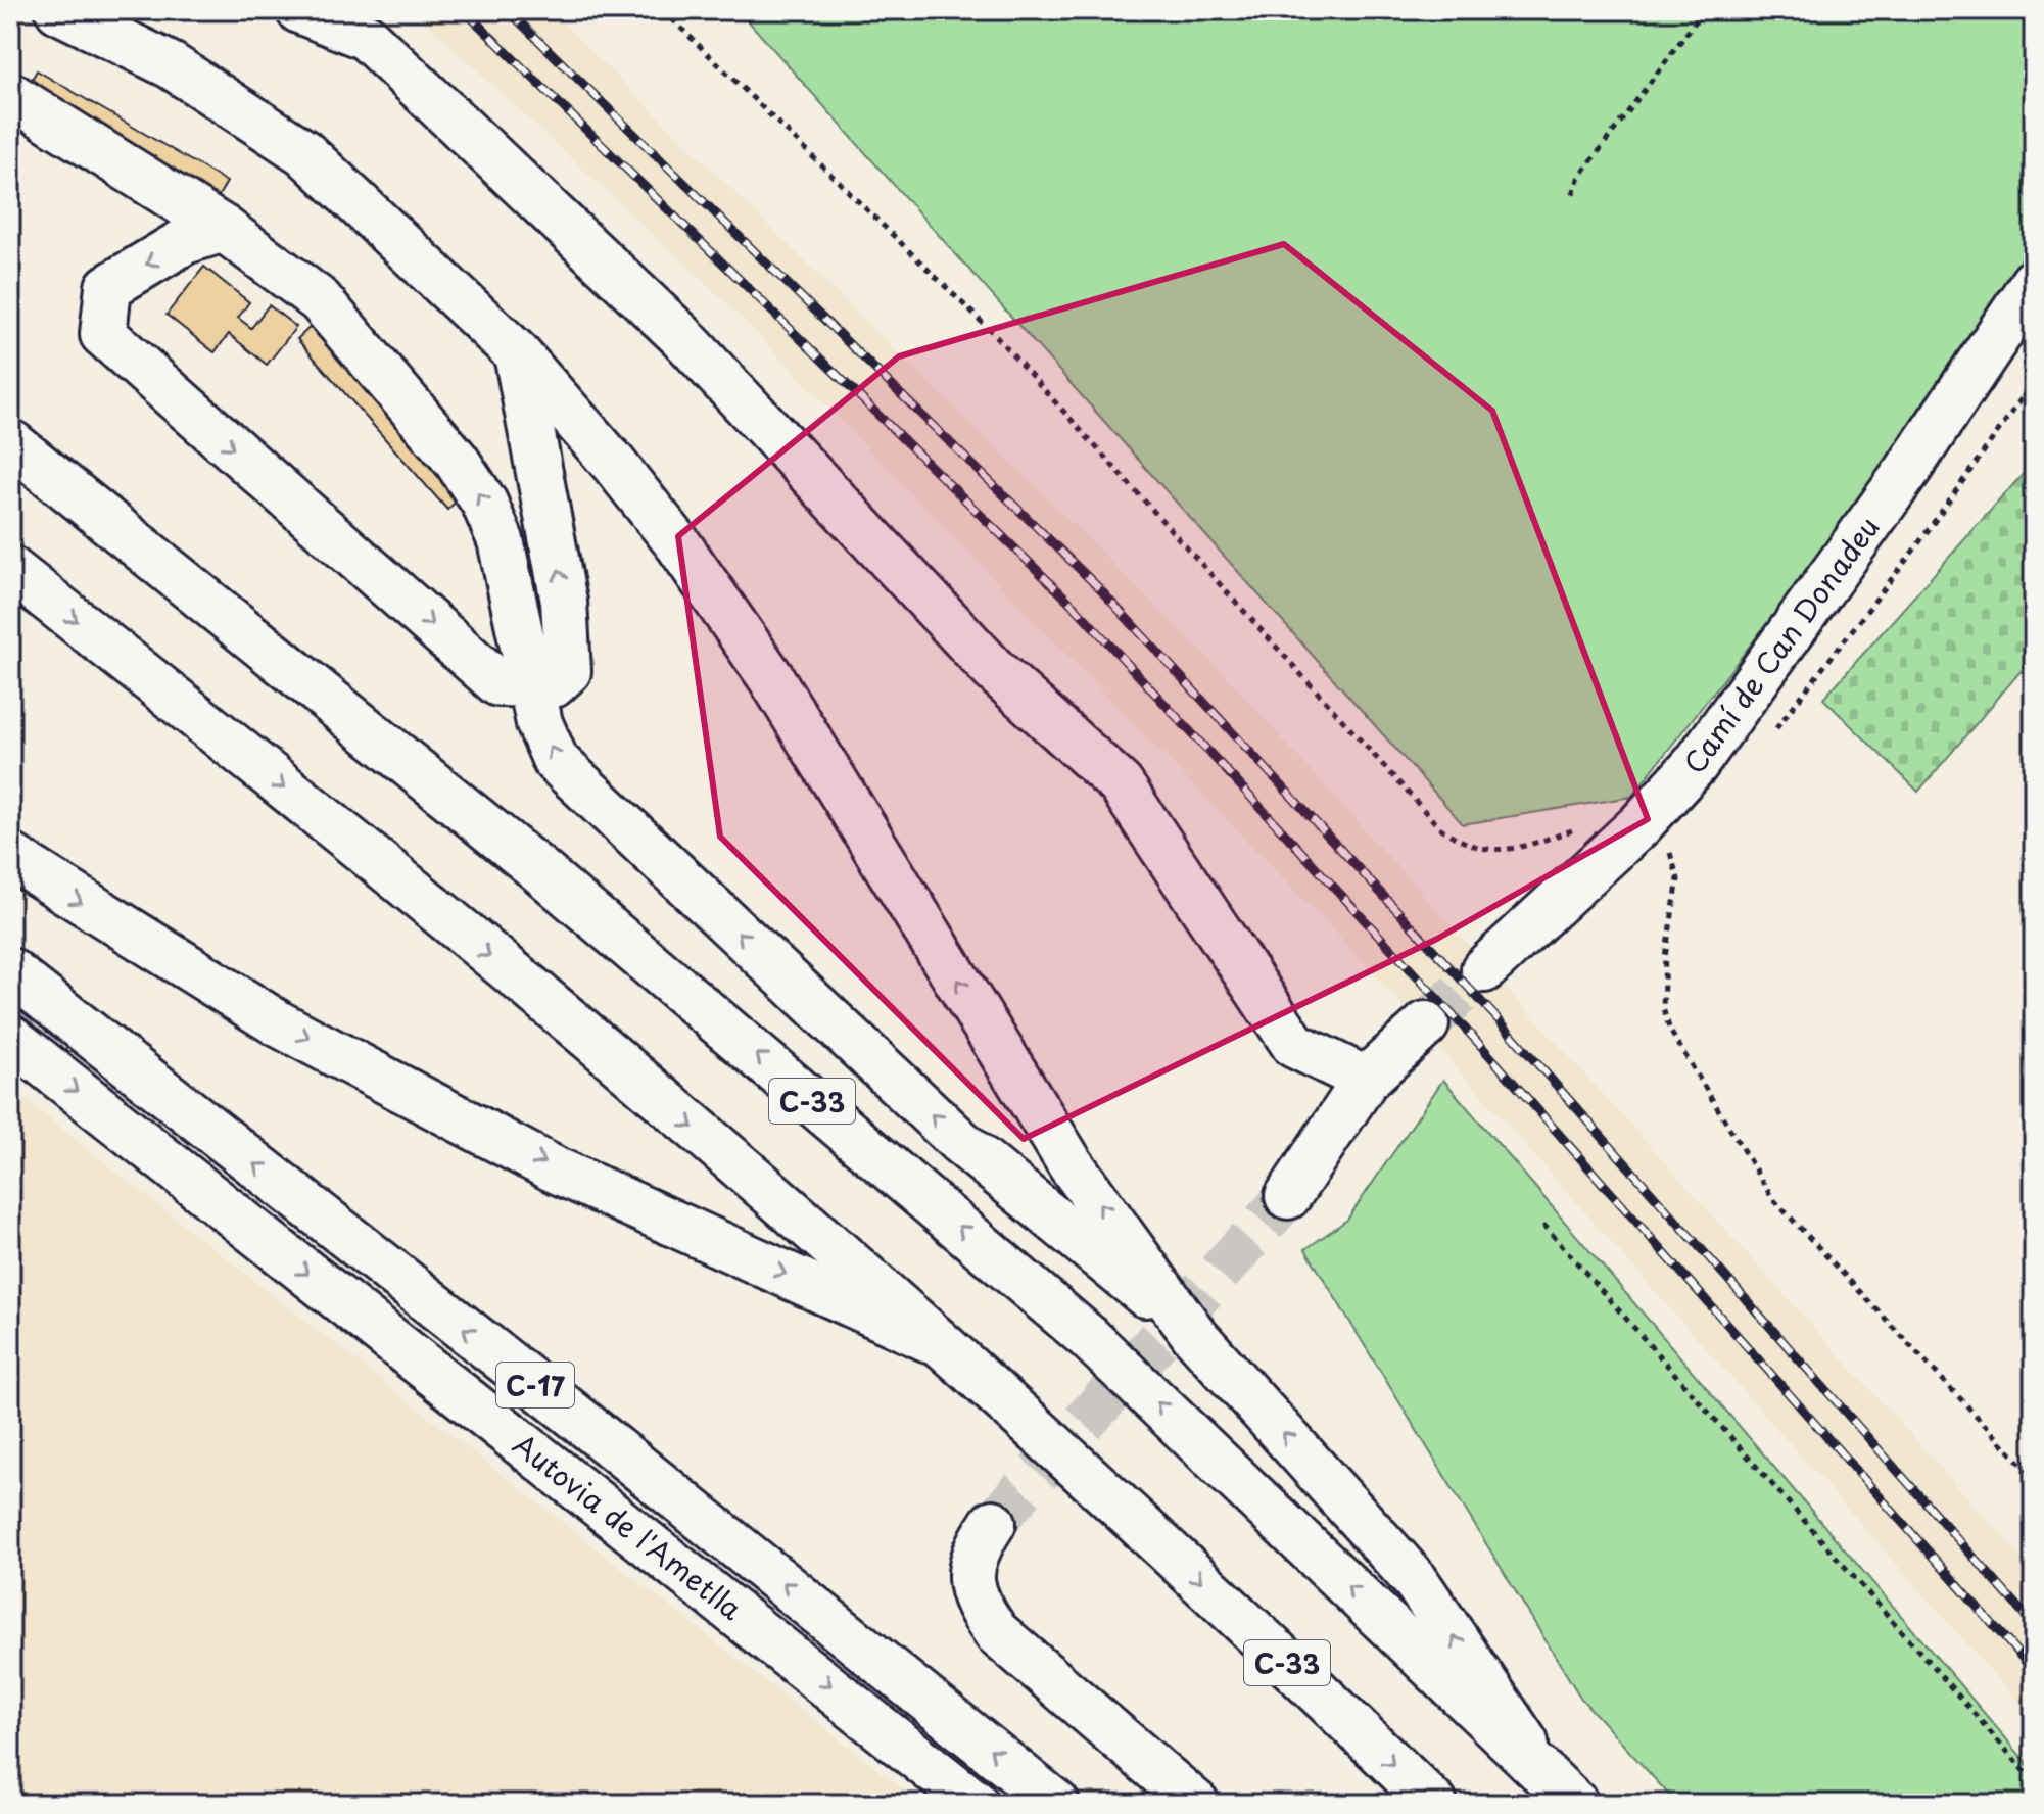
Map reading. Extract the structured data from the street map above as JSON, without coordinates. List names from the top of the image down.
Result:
{
  "streets": {
    "main road": [
      "Camí de Can Donadeu",
      "C-33",
      "C-17",
      "Autovia de l'Ametlla"
    ]
  }
}
